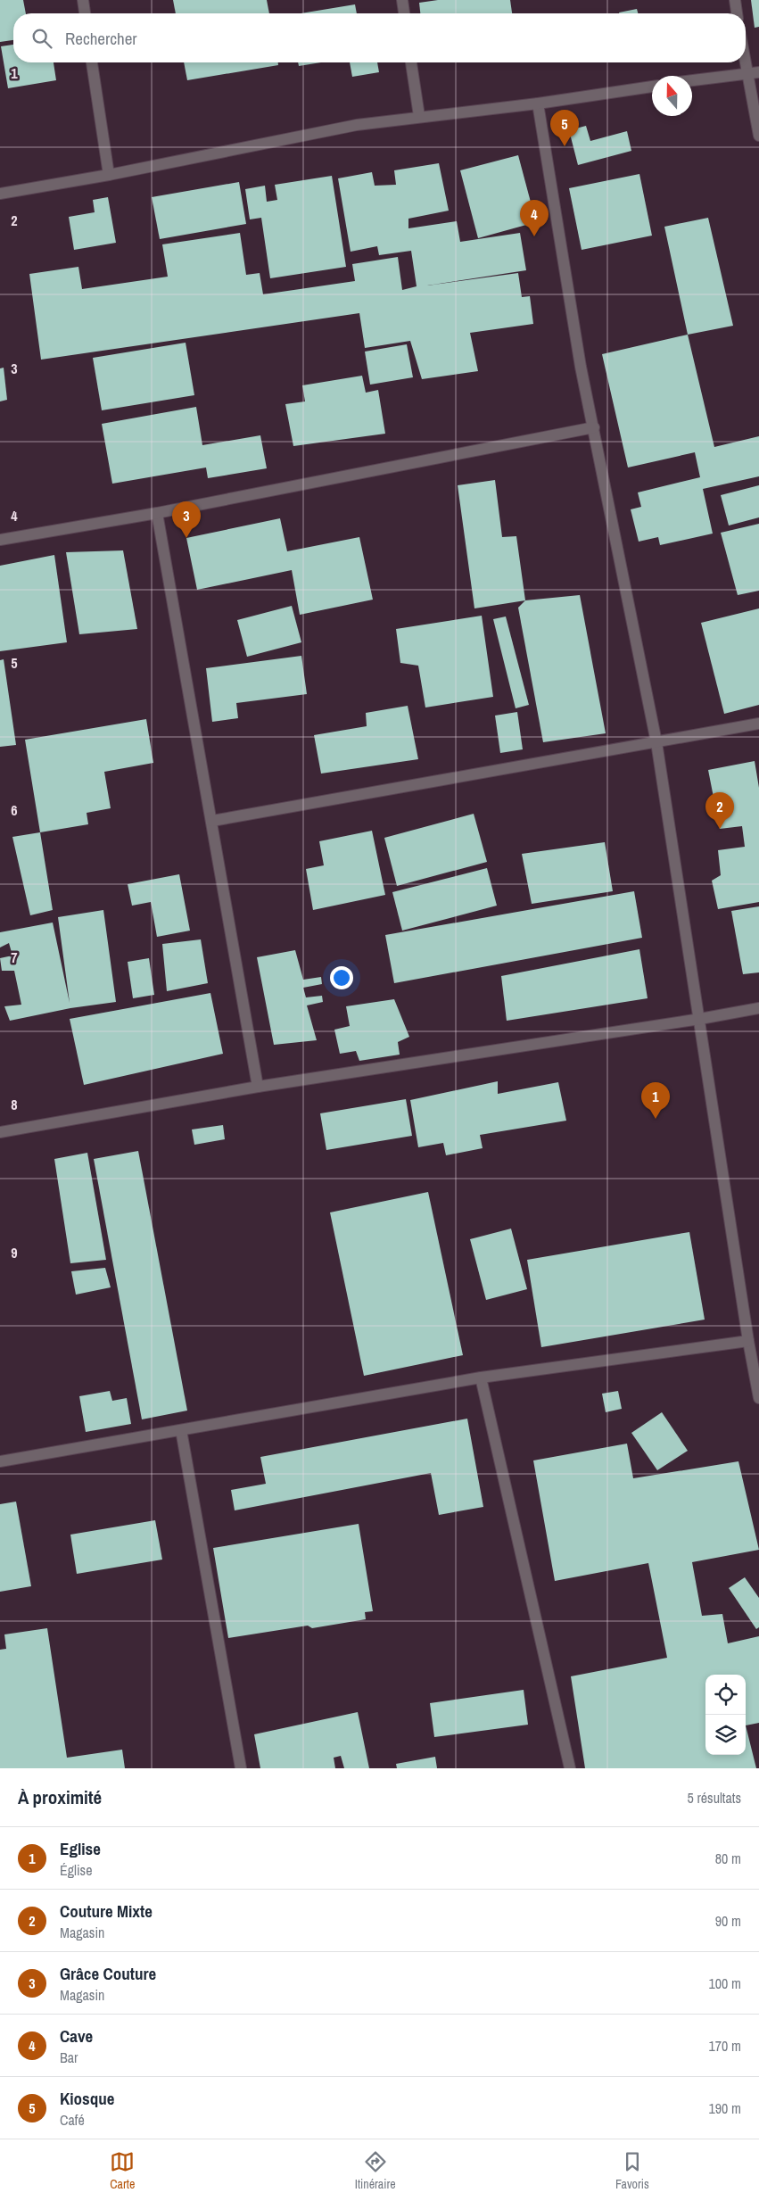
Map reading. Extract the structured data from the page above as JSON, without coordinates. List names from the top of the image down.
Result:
{
  "north": "top",
  "page": {
    "search": "Rechercher",
    "pins": [
      "5",
      "4",
      "3",
      "2",
      "1"
    ],
    "heading": ["À proximité", "5 résultats"],
    "list": [
      {
        "mark": "1",
        "name": "Eglise",
        "note": "Église",
        "value": "80 m"
      },
      {
        "mark": "2",
        "name": "Couture Mixte",
        "note": "Magasin",
        "value": "90 m"
      },
      {
        "mark": "3",
        "name": "Grâce Couture",
        "note": "Magasin",
        "value": "100 m"
      },
      {
        "mark": "4",
        "name": "Cave",
        "note": "Bar",
        "value": "170 m"
      },
      {
        "mark": "5",
        "name": "Kiosque",
        "note": "Café",
        "value": "190 m"
      }
    ],
    "nav": ["Carte", "Itinéraire", "Favoris"]
  },
  "grid": {
    "rows": [
      "1",
      "2",
      "3",
      "4",
      "5",
      "6",
      "7",
      "8",
      "9"
    ]
  }
}
